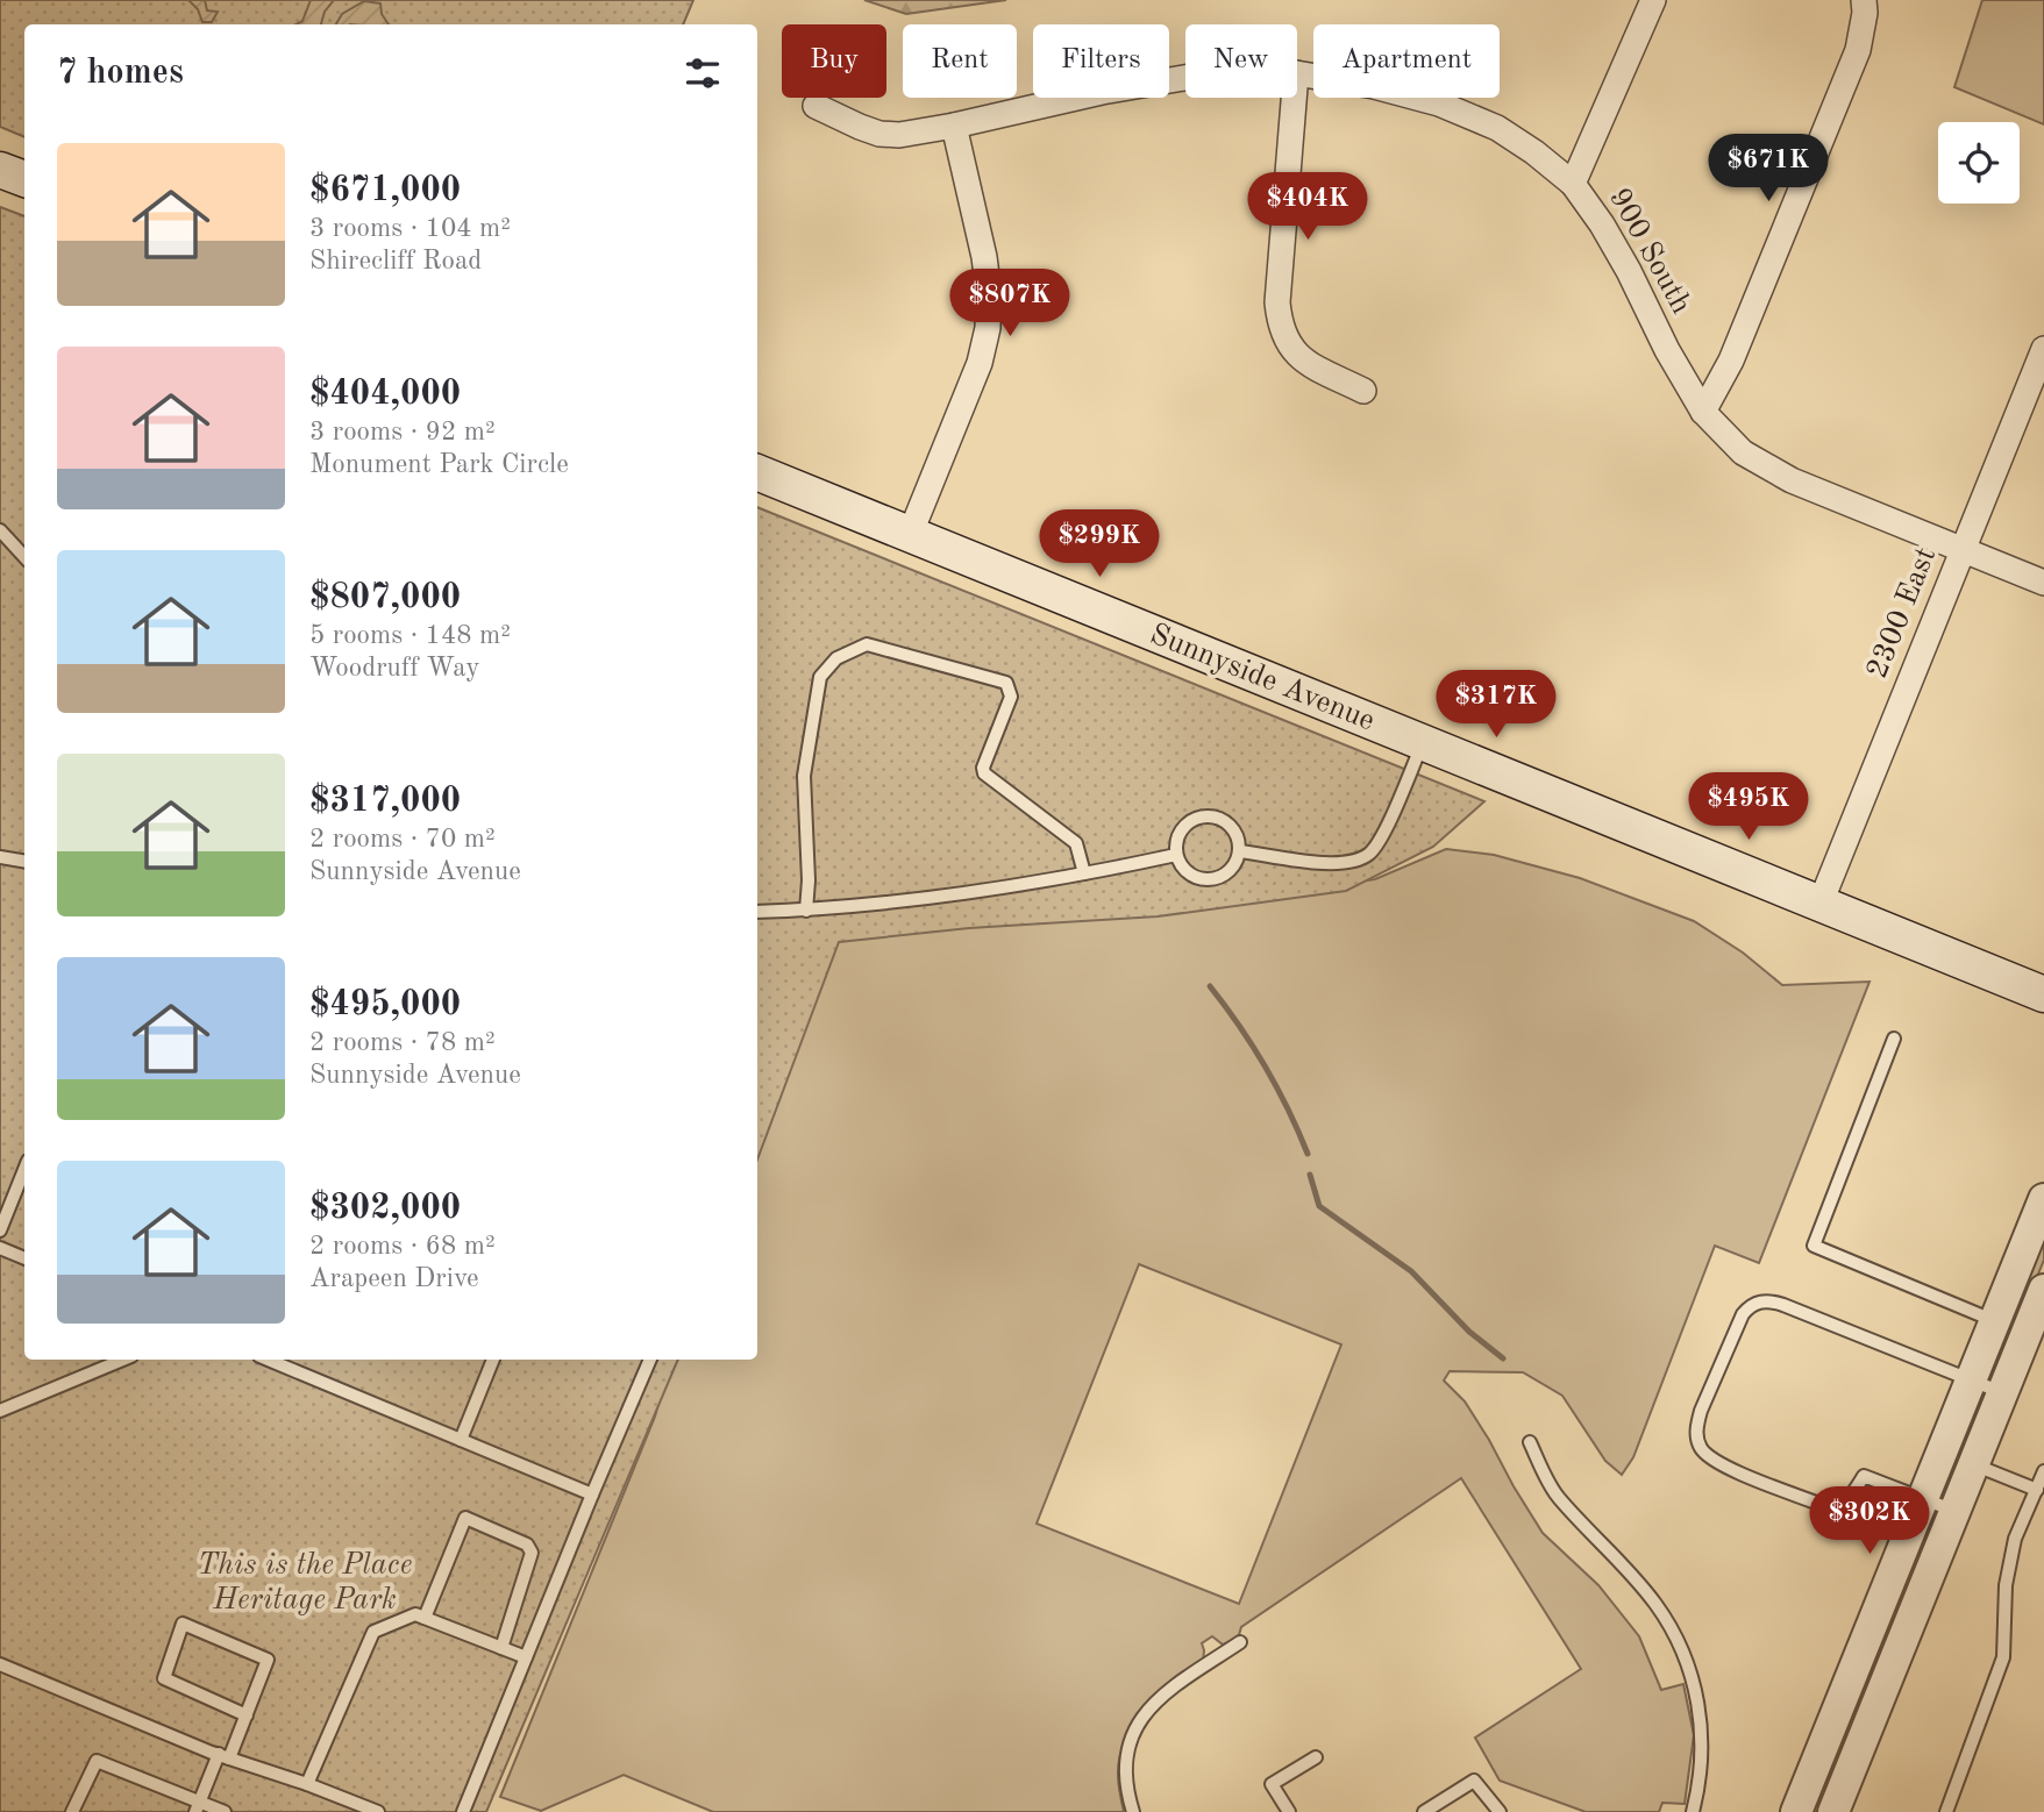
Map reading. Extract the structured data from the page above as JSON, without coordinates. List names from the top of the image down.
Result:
{
  "streets": {
    "main road": ["Sunnyside Avenue"],
    "street": ["900 South", "2300 East"]
  },
  "crossings": [
    ["900 South", "2300 East"],
    ["2300 East", "Sunnyside Avenue"]
  ],
  "parks": ["This is the Place Heritage Park"],
  "page": {
    "chip": [
      "Buy",
      "Rent",
      "Filters",
      "New",
      "Apartment"
    ],
    "heading": "7 homes",
    "list": [
      {
        "name": "$671,000",
        "note": "3 rooms · 104 m² · Shirecliff Road"
      },
      {
        "name": "$404,000",
        "note": "3 rooms · 92 m² · Monument Park Circle"
      },
      {
        "name": "$807,000",
        "note": "5 rooms · 148 m² · Woodruff Way"
      },
      {
        "name": "$317,000",
        "note": "2 rooms · 70 m² · Sunnyside Avenue"
      },
      {
        "name": "$495,000",
        "note": "2 rooms · 78 m² · Sunnyside Avenue"
      },
      {
        "name": "$302,000",
        "note": "2 rooms · 68 m² · Arapeen Drive"
      }
    ],
    "price": [
      "$671K",
      "$404K",
      "$807K",
      "$299K",
      "$317K",
      "$495K",
      "$302K"
    ]
  }
}
